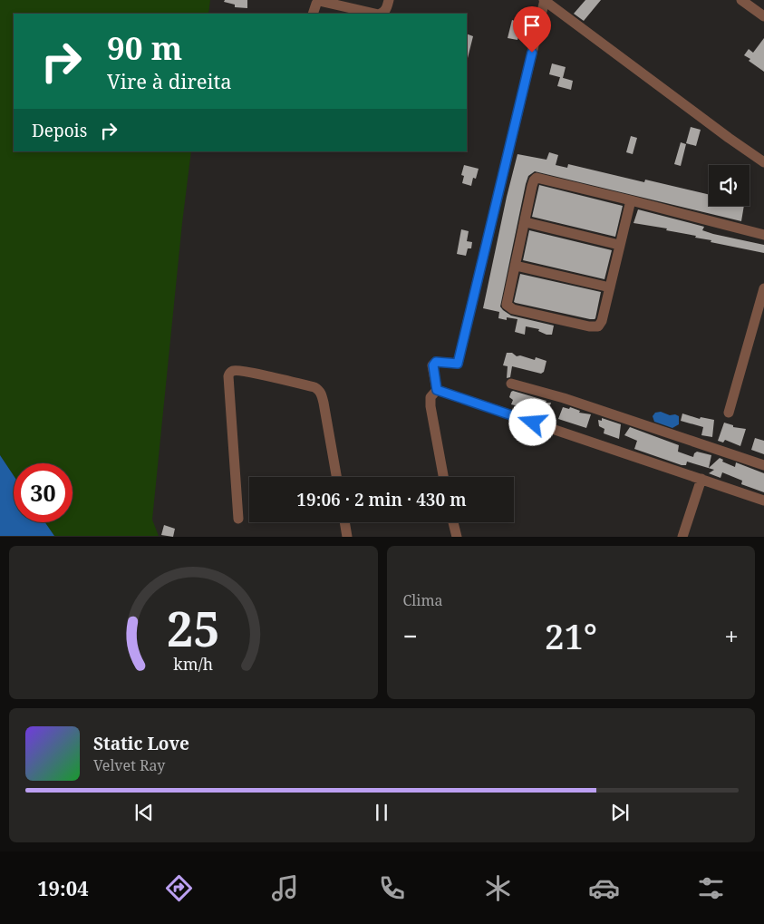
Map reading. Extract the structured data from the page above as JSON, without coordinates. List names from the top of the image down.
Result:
{
  "page": {
    "turn": ["90 m", "Vire à direita"],
    "then": "Depois",
    "limit": "30",
    "trip": "19:06 · 2 min · 430 m",
    "tile": "Clima",
    "heat": ["−", "21°", "+"],
    "song": ["Static Love", "Velvet Ray"],
    "tabs": "19:04",
    "gauge": ["25", "km/h"]
  }
}
